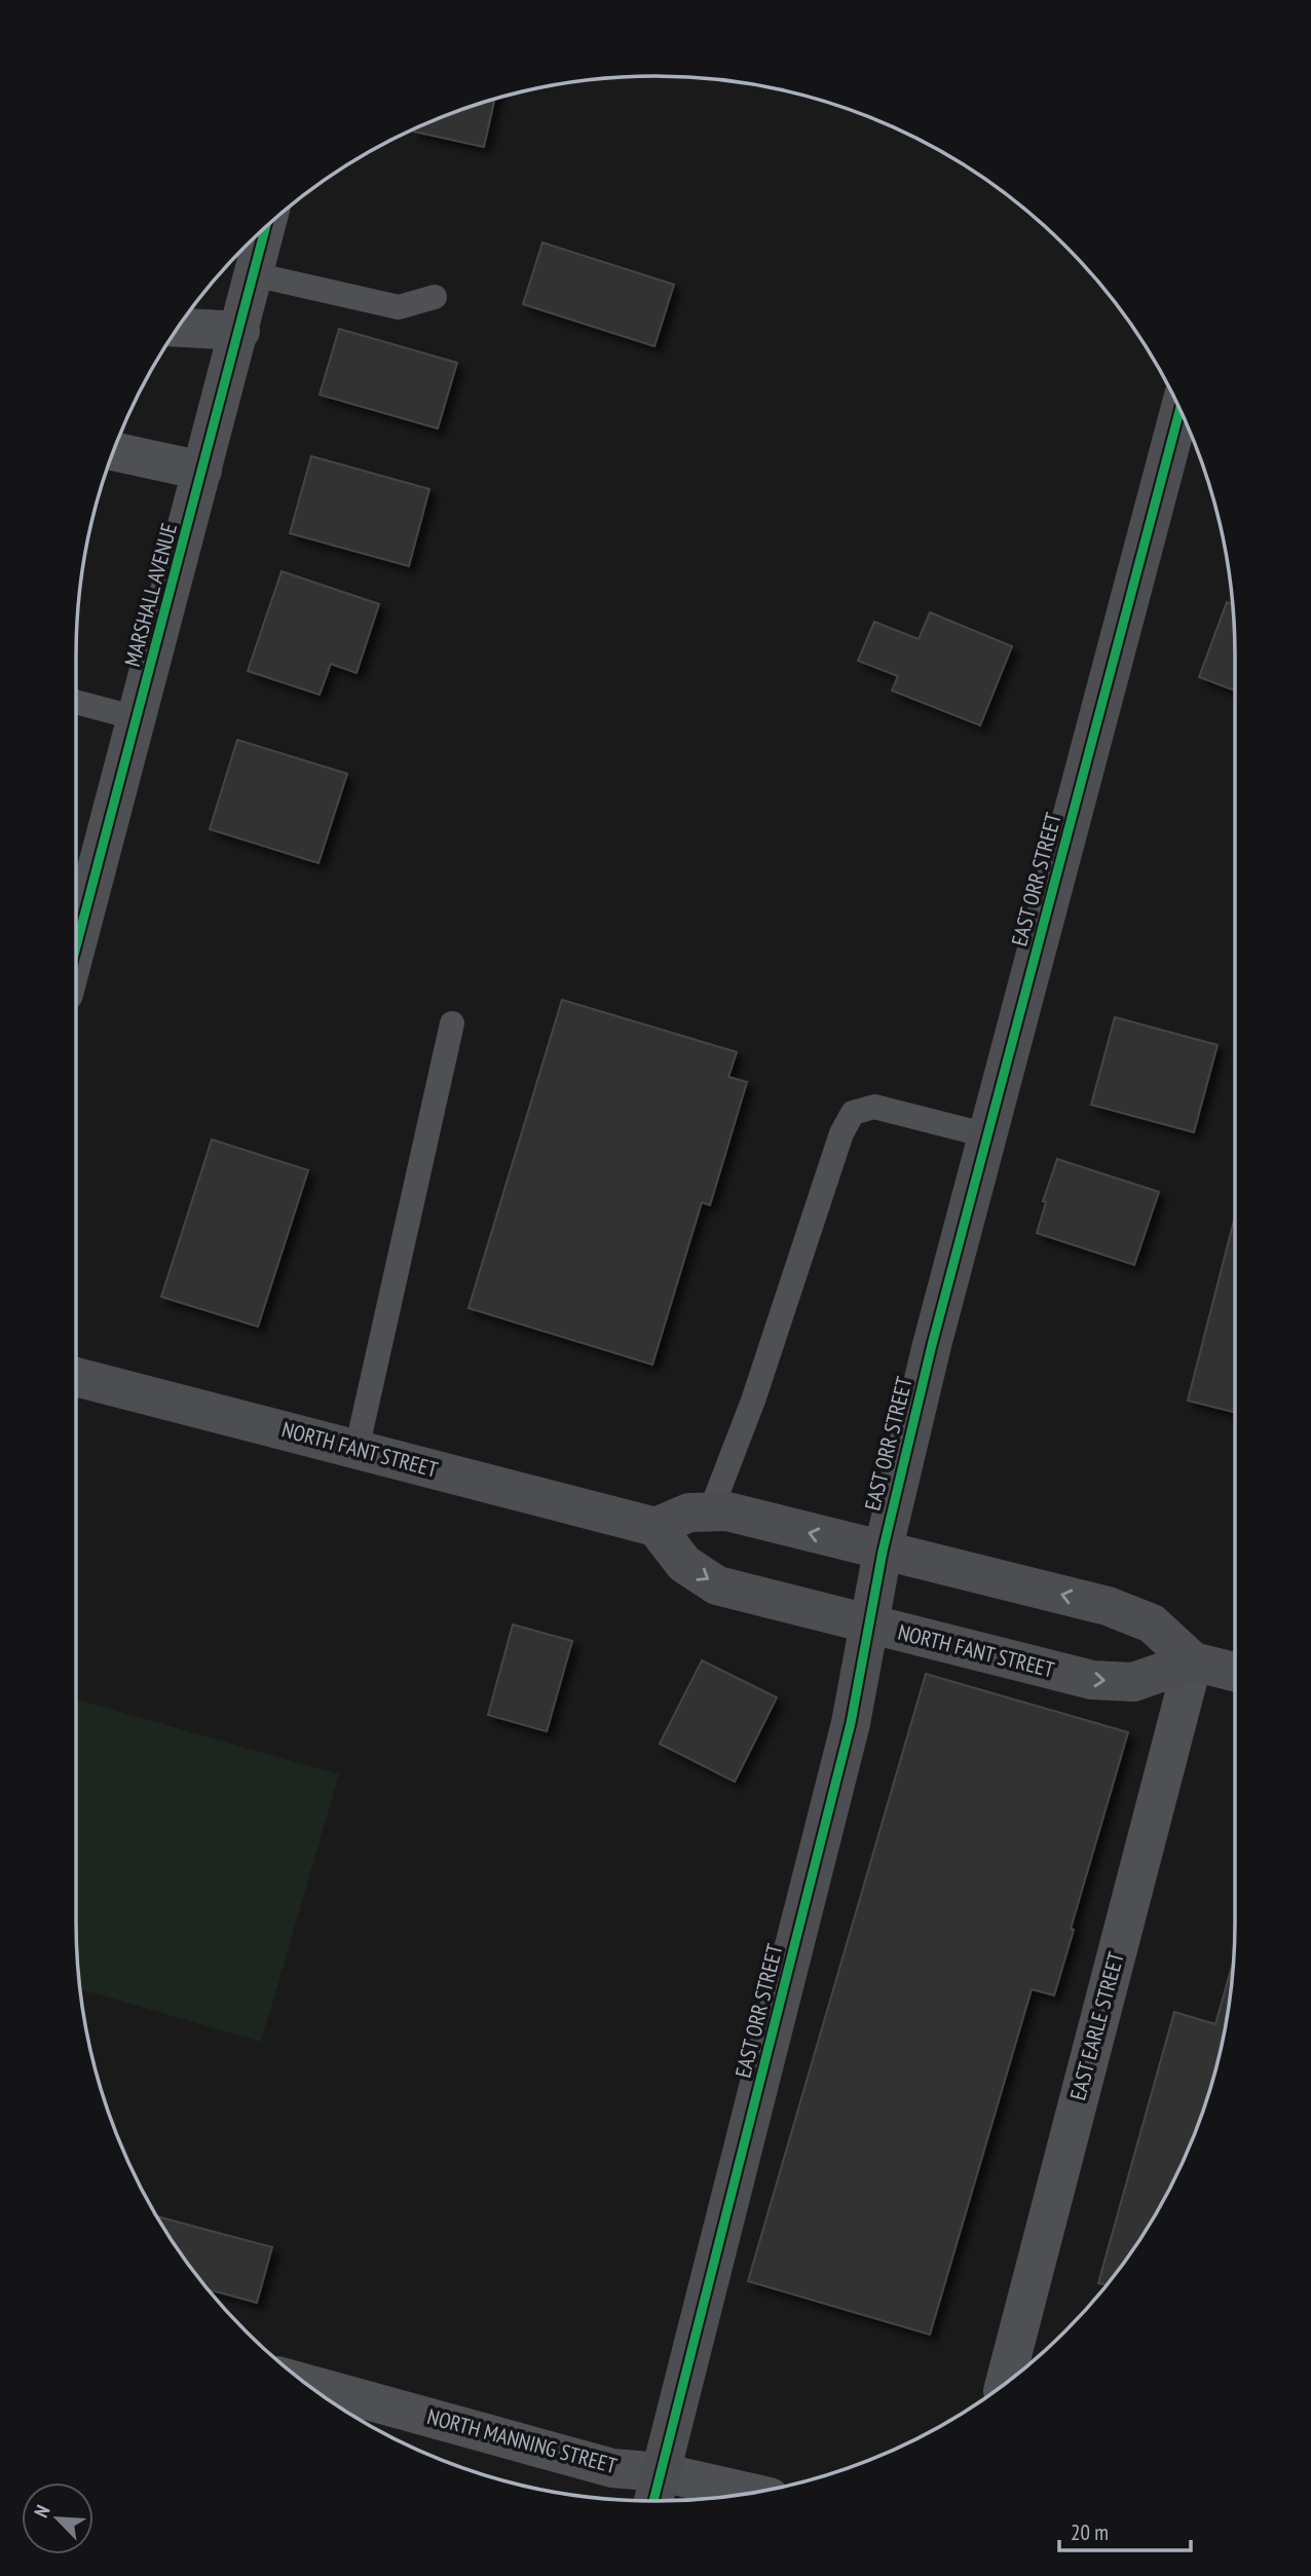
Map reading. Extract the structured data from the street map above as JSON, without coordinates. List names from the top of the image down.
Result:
{
  "streets": {
    "street": [
      "MARSHALL AVENUE",
      "EAST ORR STREET",
      "NORTH FANT STREET",
      "EAST EARLE STREET",
      "NORTH MANNING STREET"
    ]
  },
  "crossings": [
    ["EAST ORR STREET", "NORTH FANT STREET"],
    ["EAST ORR STREET", "NORTH MANNING STREET"],
    ["NORTH FANT STREET", "EAST EARLE STREET"]
  ],
  "scale_bar": "20 m",
  "north": "top left"
}
